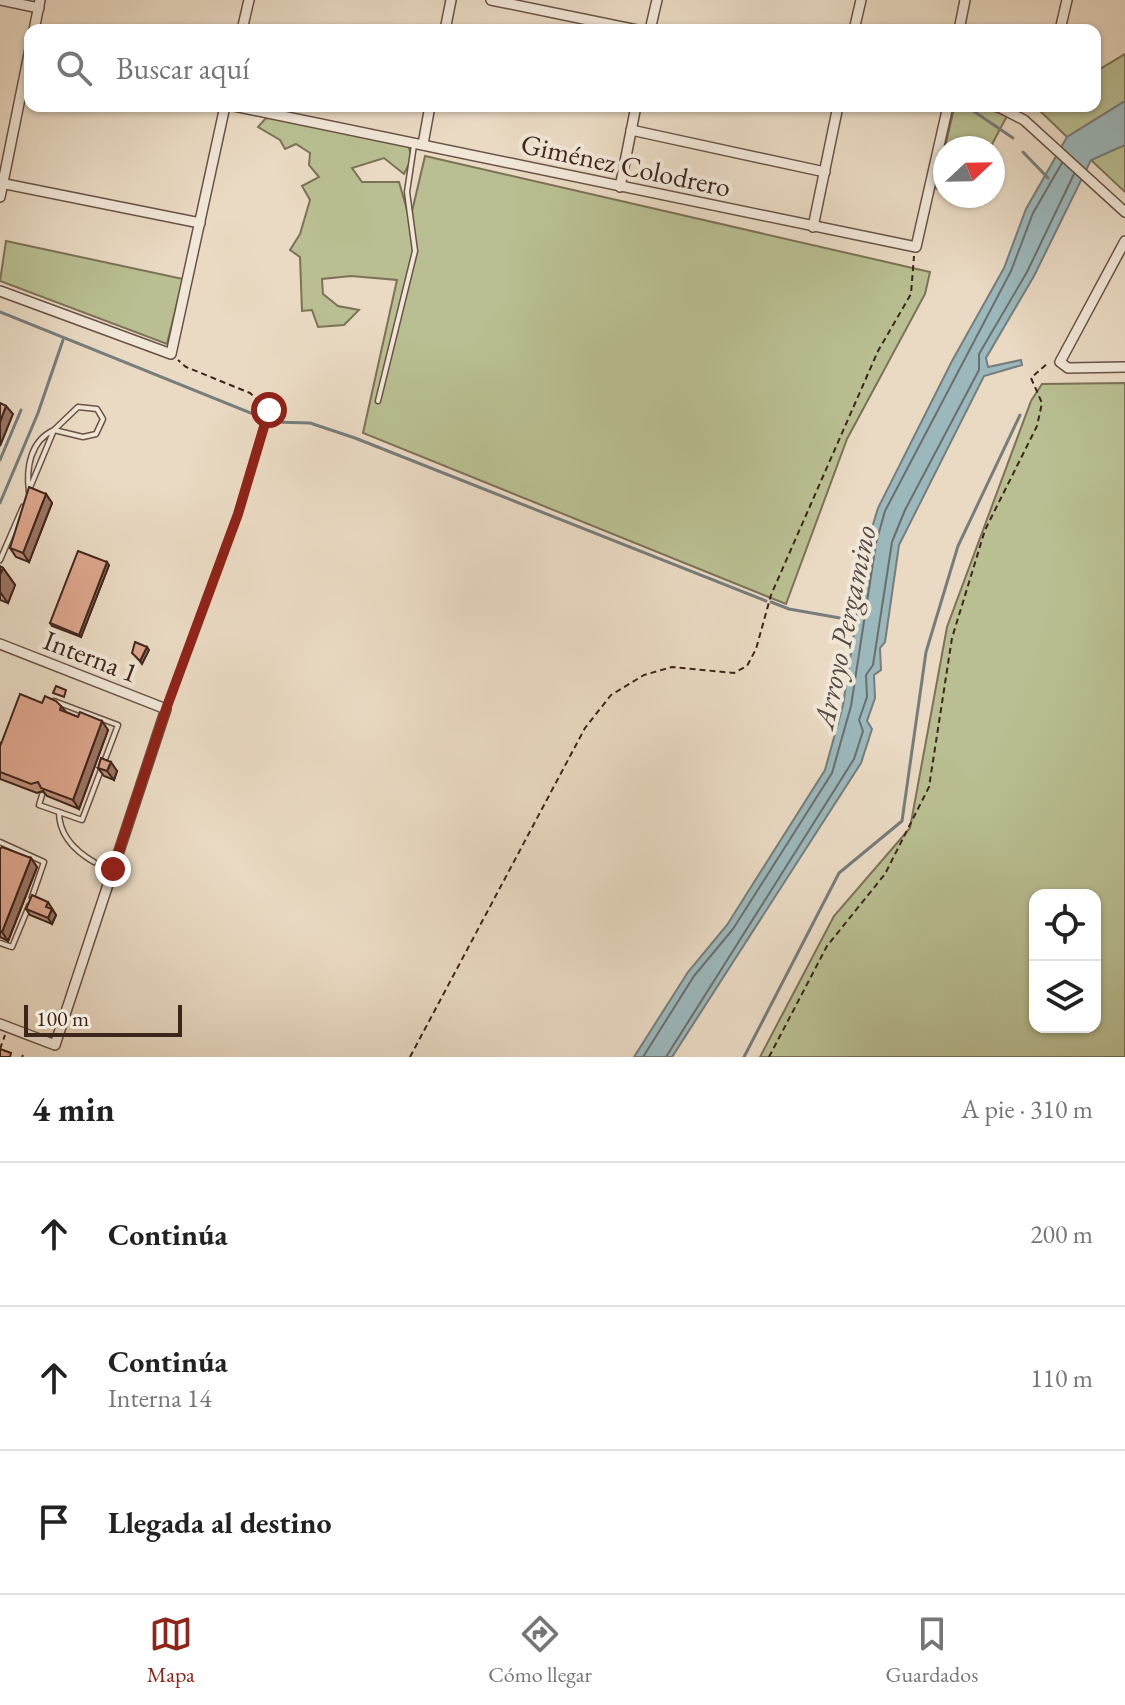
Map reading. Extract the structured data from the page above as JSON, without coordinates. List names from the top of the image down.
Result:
{
  "streets": {
    "street": ["Giménez Colodrero", "Interna 1"]
  },
  "water": ["Arroyo Pergamino"],
  "scale_bar": "100 m",
  "north": "right",
  "page": {
    "search": "Buscar aquí",
    "scale": "100 m",
    "heading": ["4 min", "A pie · 310 m"],
    "list": [
      ["Continúa", "200 m"],
      ["Continúa", "Interna 14", "110 m"],
      "Llegada al destino"
    ],
    "nav": ["Mapa", "Cómo llegar", "Guardados"]
  }
}
